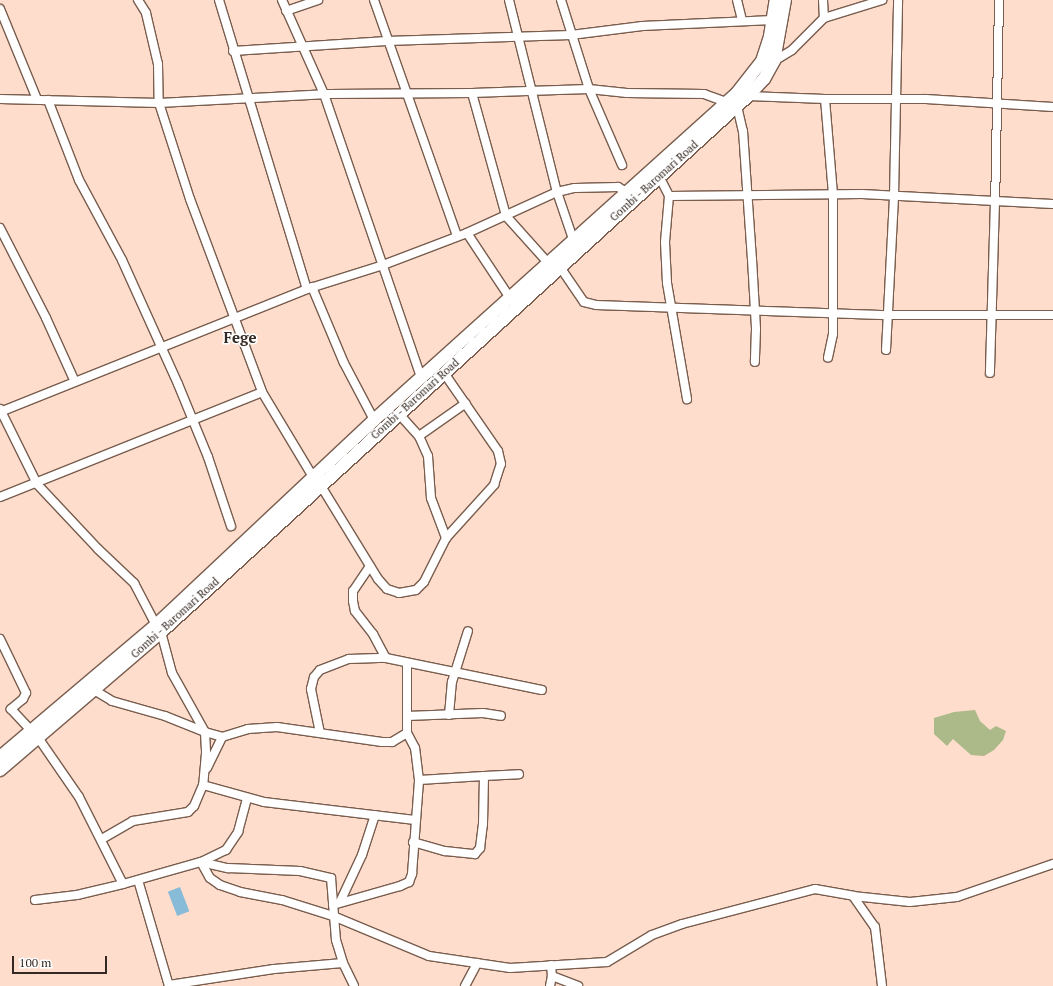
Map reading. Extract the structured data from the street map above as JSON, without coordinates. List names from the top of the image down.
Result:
{
  "streets": {
    "main road": ["Gombi - Baromari Road"]
  },
  "districts": ["Fege"],
  "scale_bar": "100 m"
}
